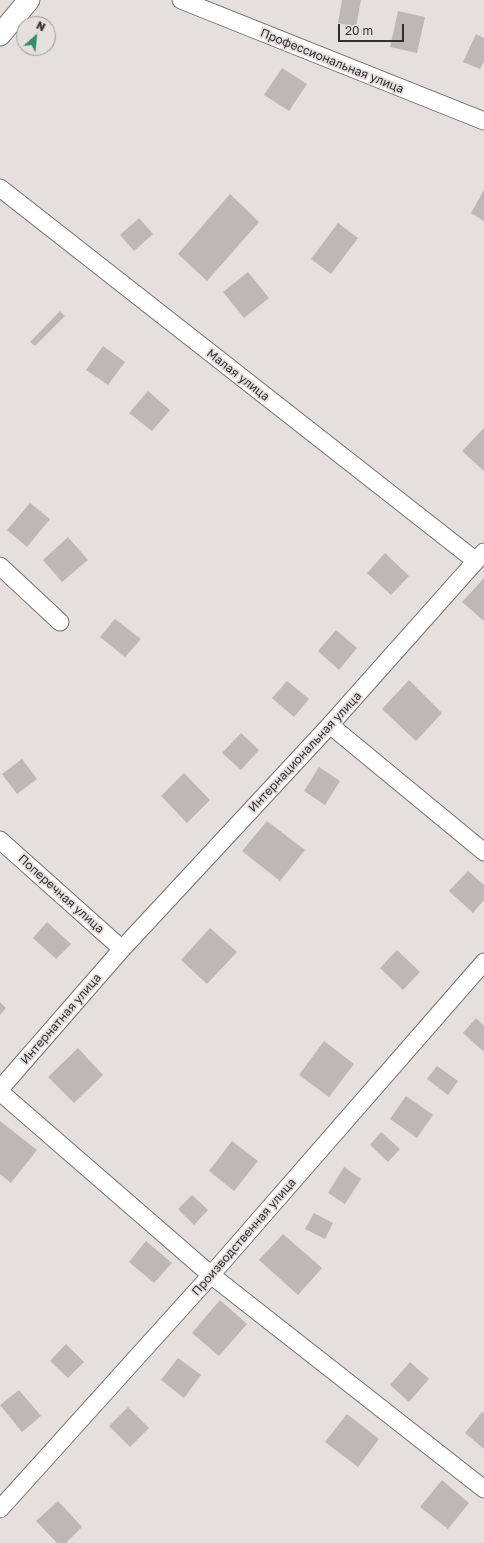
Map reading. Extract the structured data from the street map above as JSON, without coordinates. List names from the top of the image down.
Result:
{
  "streets": {
    "street": [
      "Профессиональная улица",
      "Малая улица",
      "Интернациональная улица",
      "Поперечная улица",
      "Интернатная улица",
      "Производственная улица"
    ]
  },
  "crossings": [
    ["Малая улица", "Интернациональная улица"],
    ["Интернациональная улица", "Поперечная улица"],
    ["Интернациональная улица", "Интернатная улица"],
    ["Поперечная улица", "Интернатная улица"]
  ],
  "scale_bar": "20 m",
  "north": "top right"
}
